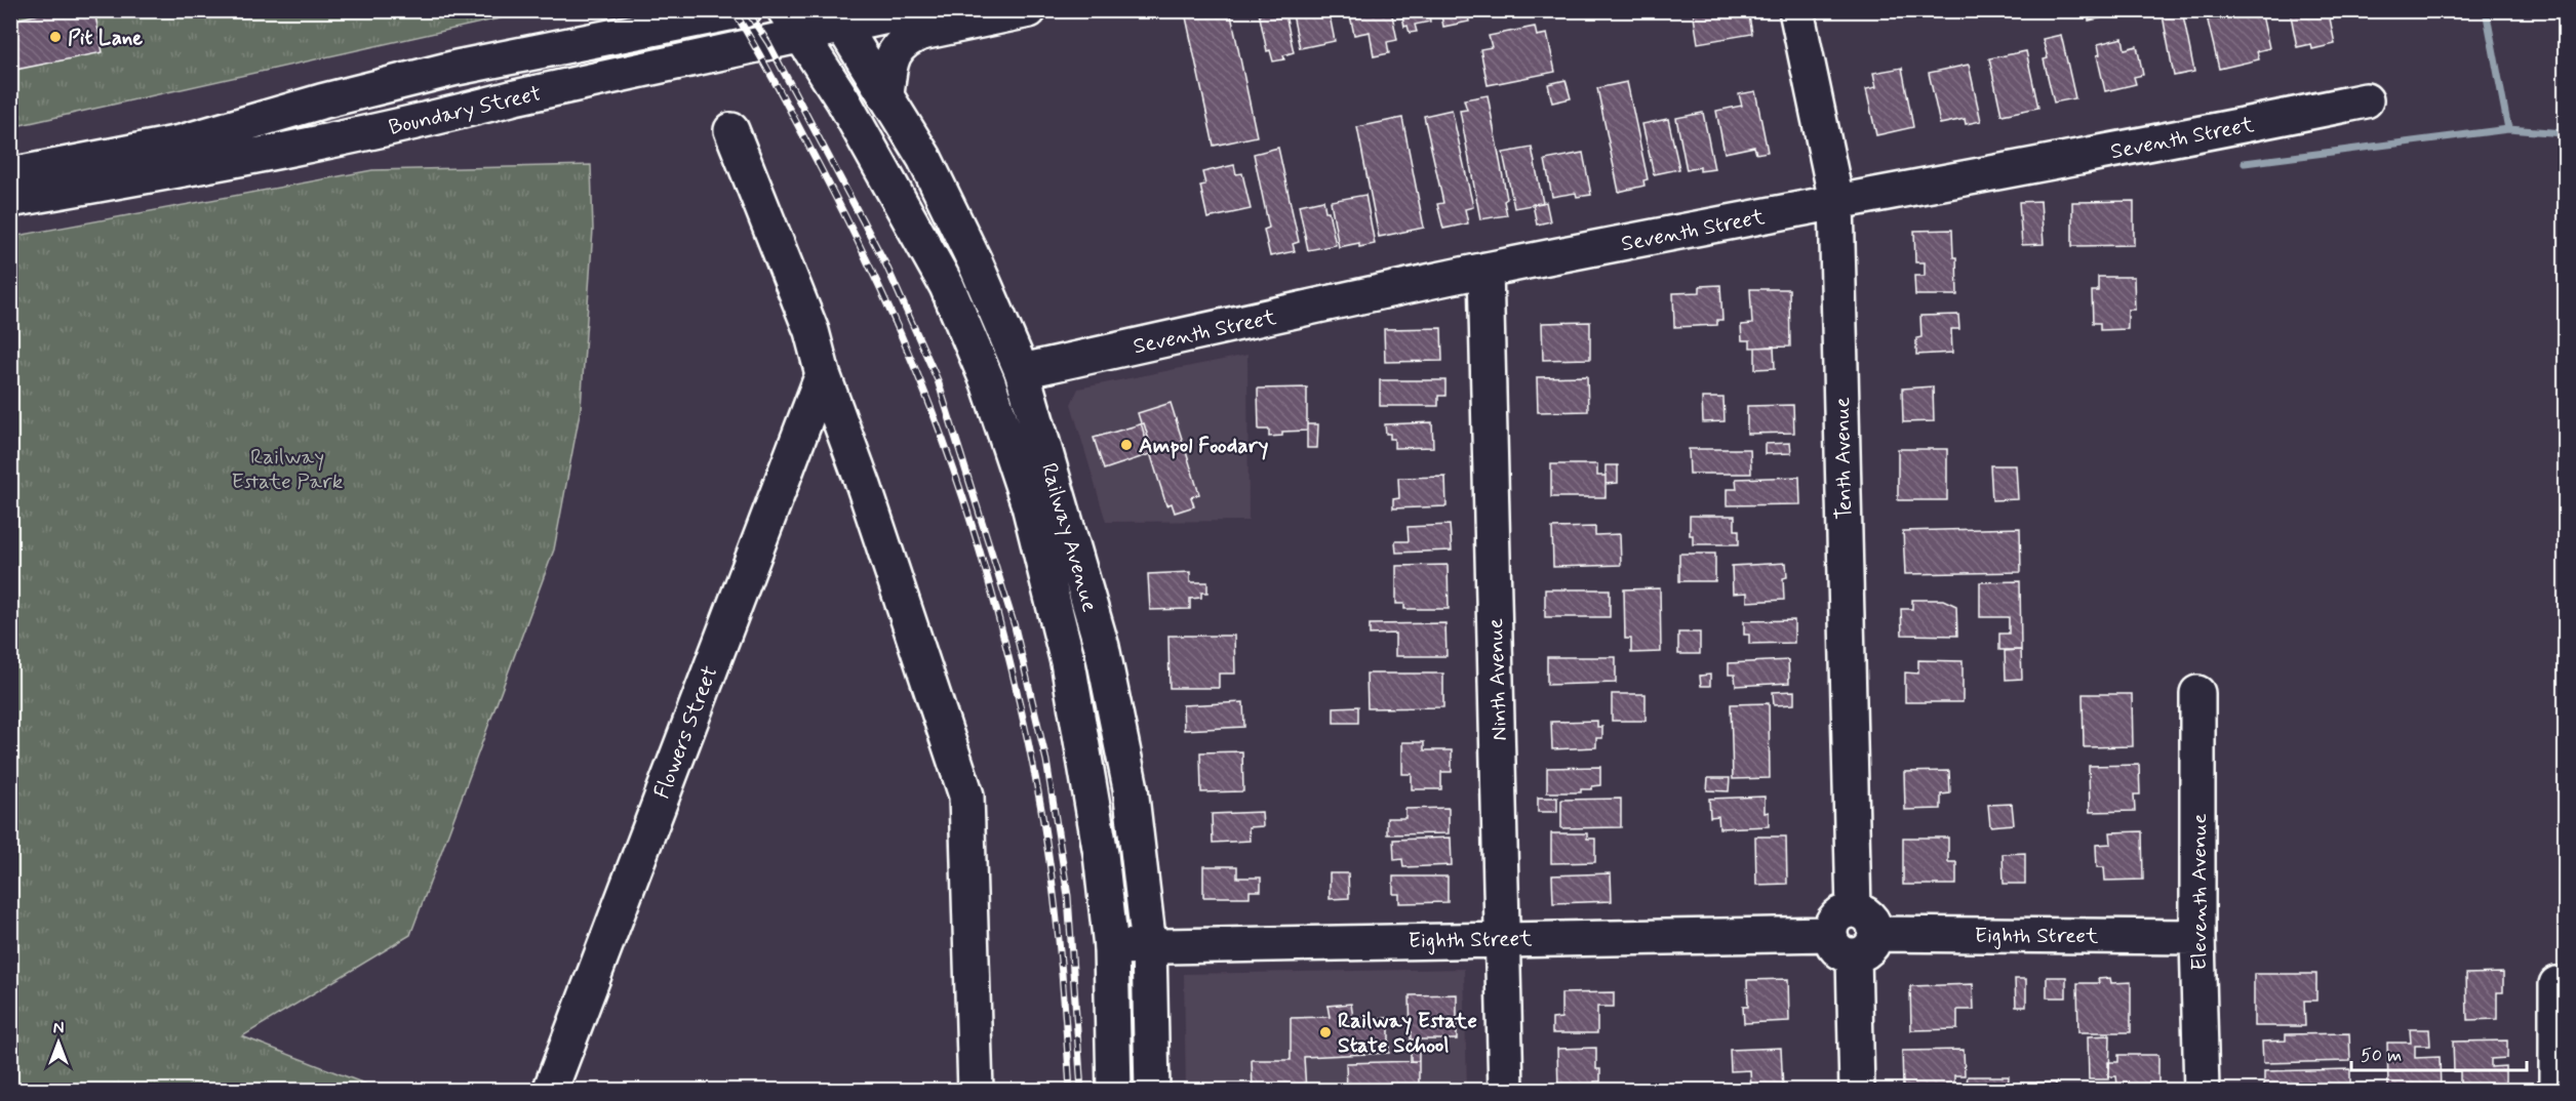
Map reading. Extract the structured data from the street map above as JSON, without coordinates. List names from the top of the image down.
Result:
{
  "streets": {
    "street": [
      "Boundary Street",
      "Seventh Street",
      "Tenth Avenue",
      "Railway Avenue",
      "Ninth Avenue",
      "Flowers Street",
      "Eleventh Avenue",
      "Eighth Street"
    ]
  },
  "crossings": [
    ["Boundary Street", "Railway Avenue"],
    ["Seventh Street", "Tenth Avenue"],
    ["Seventh Street", "Railway Avenue"],
    ["Seventh Street", "Ninth Avenue"],
    ["Tenth Avenue", "Eighth Street"],
    ["Railway Avenue", "Eighth Street"],
    ["Ninth Avenue", "Eighth Street"],
    ["Eleventh Avenue", "Eighth Street"]
  ],
  "parks": ["Railway Estate Park"],
  "places": ["Pit Lane", "Ampol Foodary", "Railway Estate State School"],
  "scale_bar": "50 m",
  "north": "top"
}
